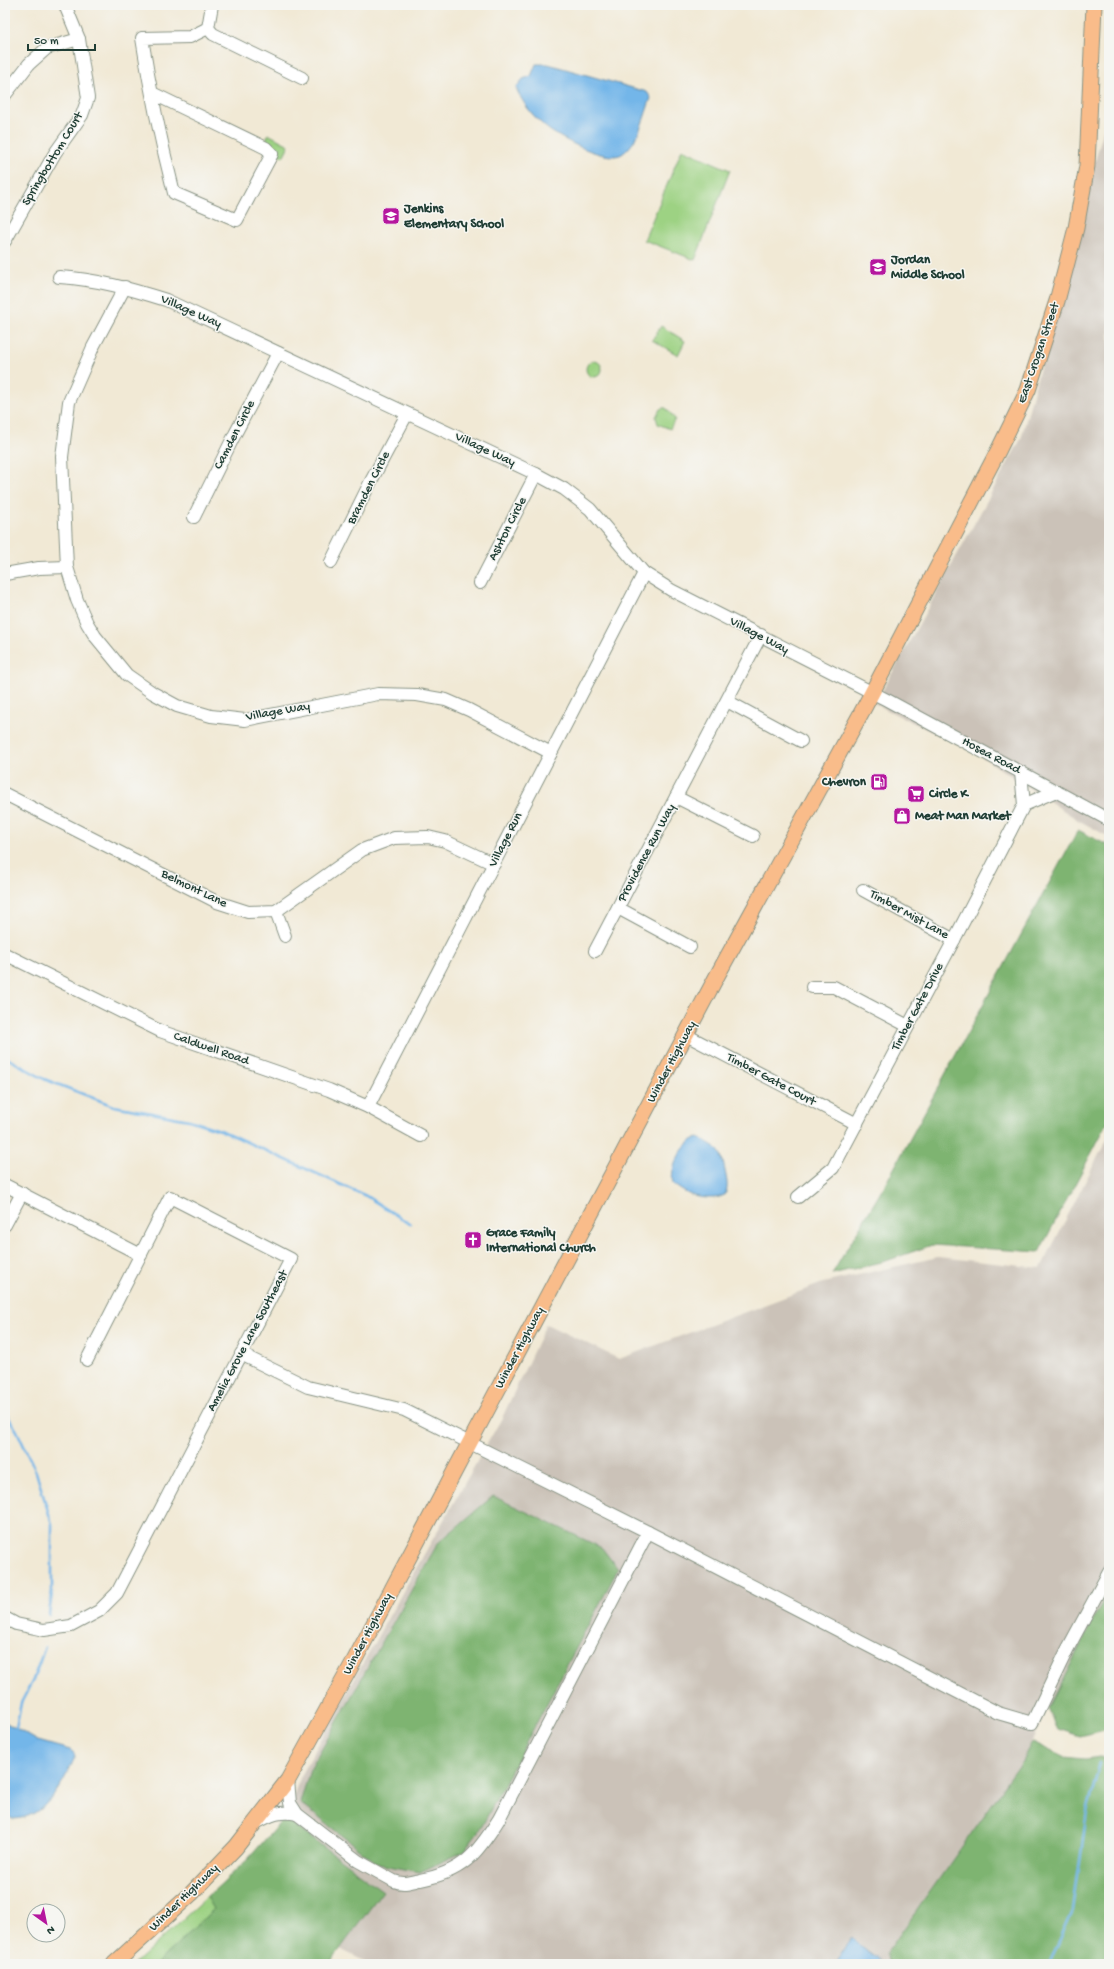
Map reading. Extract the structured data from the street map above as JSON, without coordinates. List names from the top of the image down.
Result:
{
  "streets": {
    "main road": ["East Crogan Street", "Winder Highway"],
    "street": [
      "Springbottom Court",
      "Village Way",
      "Camden Circle",
      "Bramden Circle",
      "Ashton Circle",
      "Hosea Road",
      "Village Run",
      "Providence Run Way",
      "Belmont Lane",
      "Timber Mist Lane",
      "Timber Gate Drive",
      "Caldwell Road",
      "Timber Gate Court",
      "Amelia Grove Lane Southeast"
    ]
  },
  "crossings": [
    ["Village Way", "East Crogan Street"],
    ["Village Way", "Camden Circle"],
    ["Village Way", "Bramden Circle"],
    ["Village Way", "Ashton Circle"],
    ["Village Way", "Hosea Road"],
    ["Village Way", "Village Run"],
    ["Village Way", "Providence Run Way"],
    ["Village Way", "Winder Highway"],
    ["East Crogan Street", "Hosea Road"],
    ["East Crogan Street", "Winder Highway"],
    ["Hosea Road", "Winder Highway"],
    ["Village Run", "Caldwell Road"],
    ["Timber Mist Lane", "Timber Gate Drive"],
    ["Timber Gate Drive", "Timber Gate Court"],
    ["Winder Highway", "Timber Gate Court"]
  ],
  "places": {
    "school or university": ["Jenkins Elementary School", "Jordan Middle School"],
    "fuel station": ["Chevron"],
    "supermarket": ["Circle K"],
    "shop": ["Meat Man Market"],
    "church": ["Grace Family International Church"]
  },
  "scale_bar": "50 m",
  "north": "bottom right"
}
